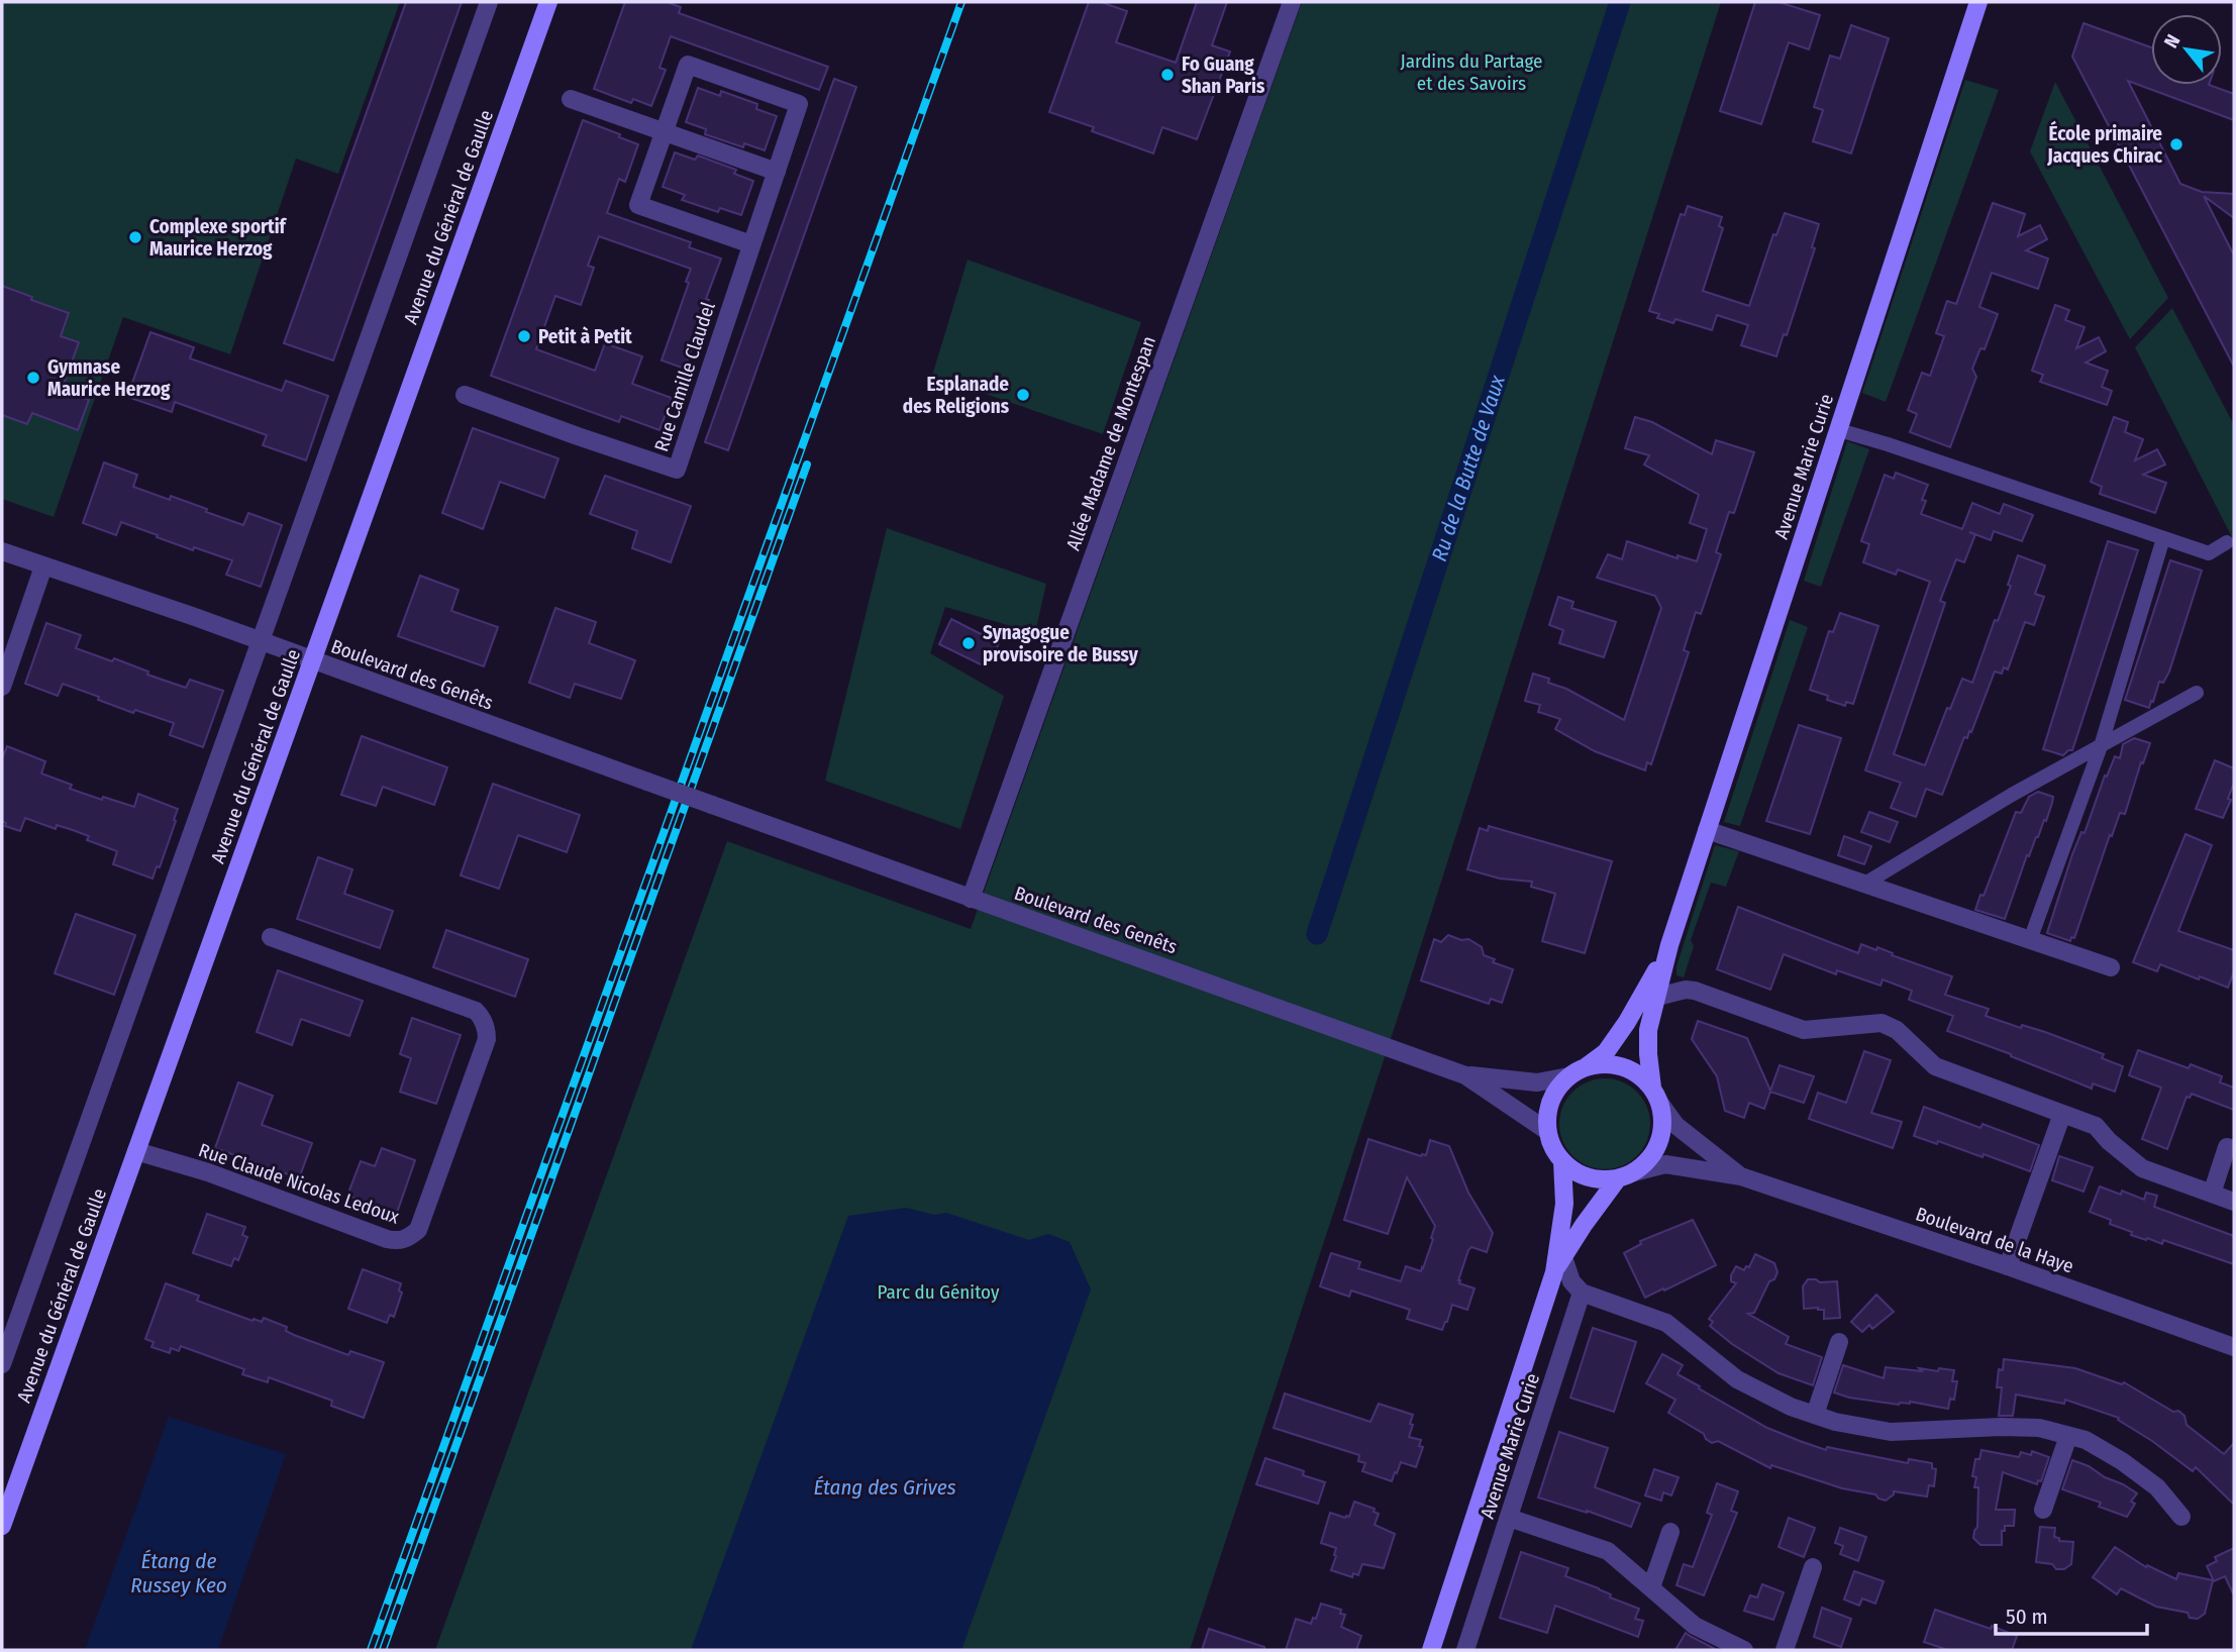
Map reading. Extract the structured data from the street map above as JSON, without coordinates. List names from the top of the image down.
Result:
{
  "streets": {
    "main road": ["Avenue du Général de Gaulle", "Avenue Marie Curie"],
    "street": [
      "Rue Camille Claudel",
      "Allée Madame de Montespan",
      "Boulevard des Genêts",
      "Rue Claude Nicolas Ledoux",
      "Boulevard de la Haye"
    ]
  },
  "crossings": [
    ["Avenue du Général de Gaulle", "Boulevard des Genêts"],
    ["Avenue du Général de Gaulle", "Rue Claude Nicolas Ledoux"],
    ["Allée Madame de Montespan", "Boulevard des Genêts"],
    ["Avenue Marie Curie", "Boulevard des Genêts"],
    ["Avenue Marie Curie", "Boulevard de la Haye"],
    ["Boulevard des Genêts", "Boulevard de la Haye"]
  ],
  "water": ["Ru de la Butte de Vaux", "Étang des Grives", "Étang de Russey Keo"],
  "parks": ["Jardins du Partage et des Savoirs", "Parc du Génitoy"],
  "places": [
    "Fo Guang Shan Paris",
    "École primaire Jacques Chirac",
    "Complexe sportif Maurice Herzog",
    "Petit à Petit",
    "Gymnase Maurice Herzog",
    "Esplanade des Religions",
    "Synagogue provisoire de Bussy"
  ],
  "scale_bar": "50 m",
  "north": "top left"
}
